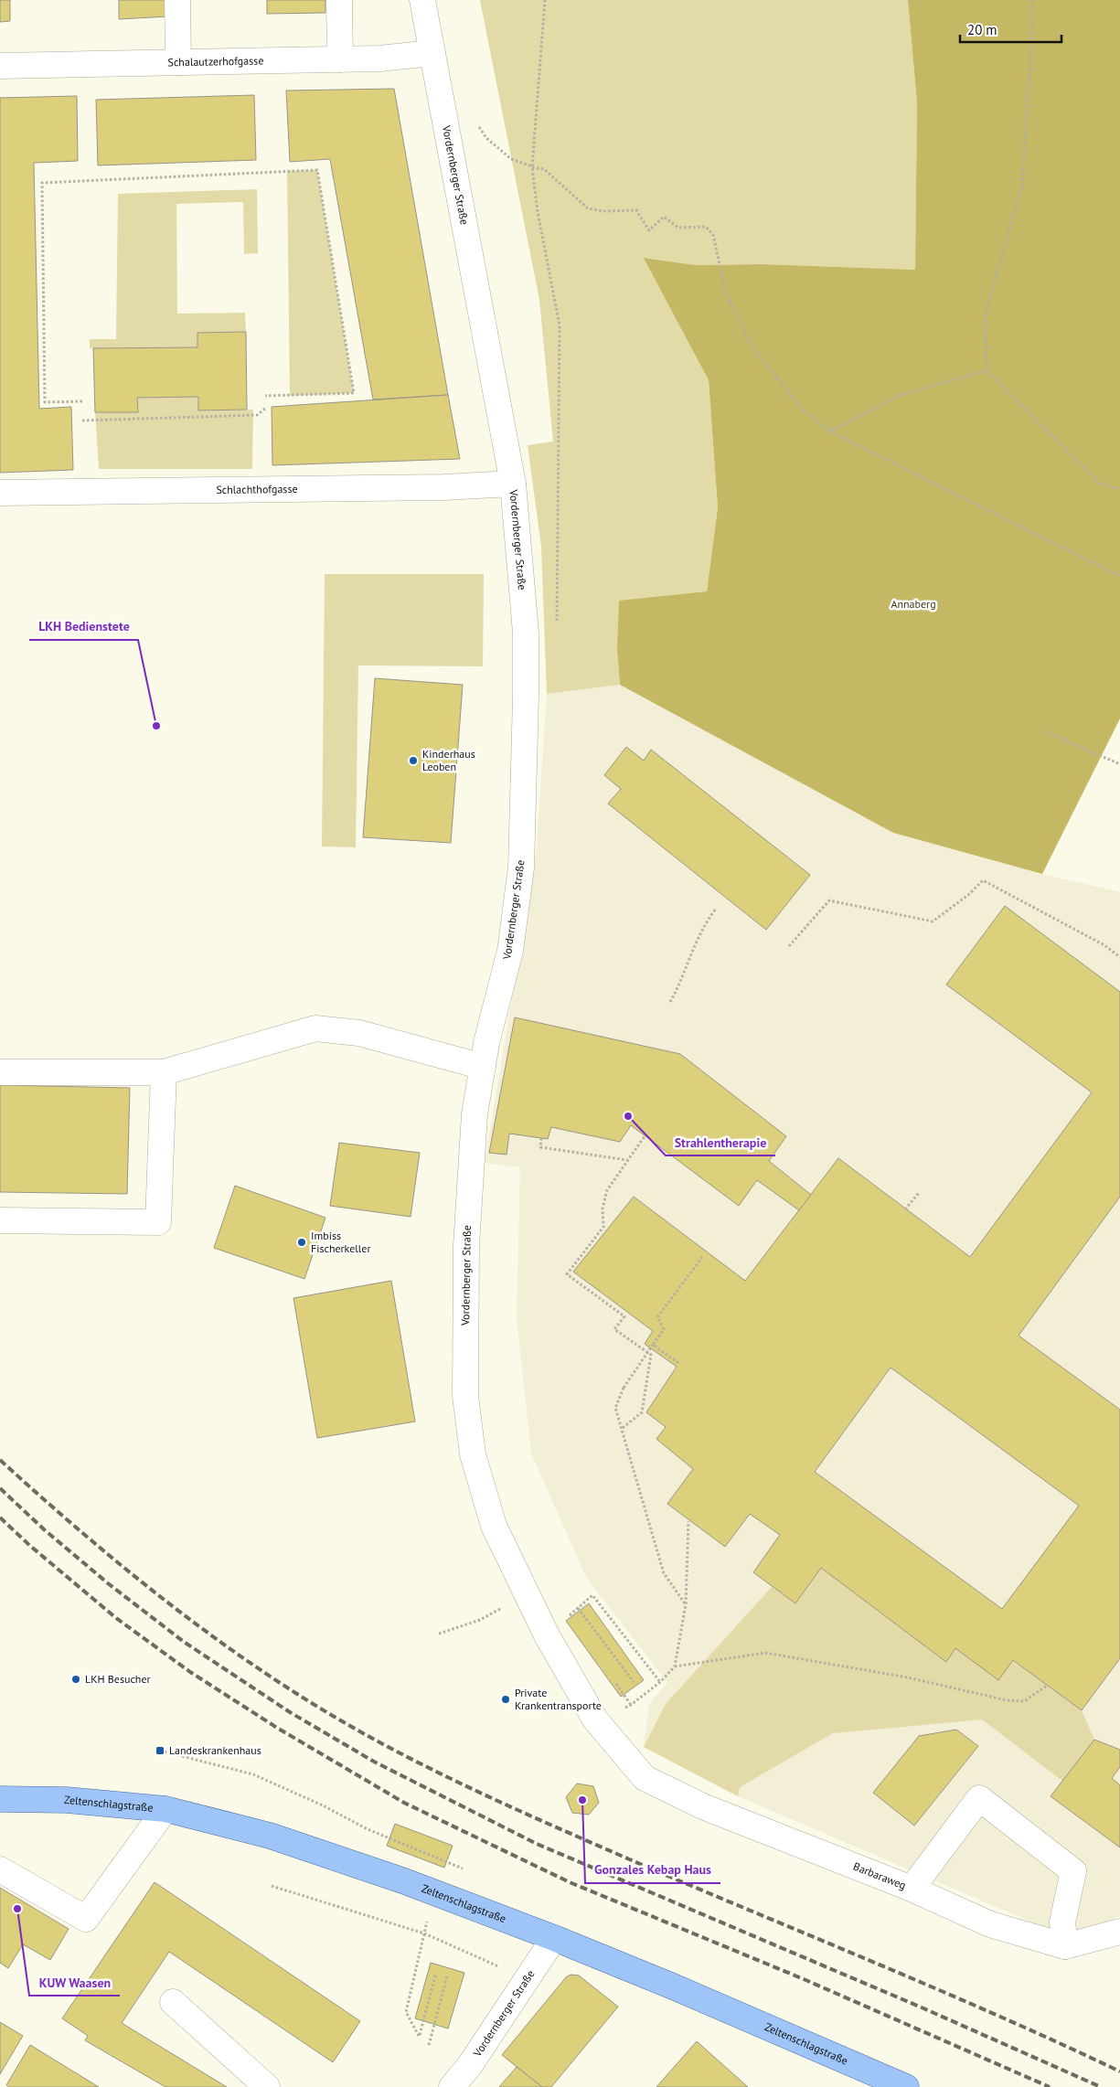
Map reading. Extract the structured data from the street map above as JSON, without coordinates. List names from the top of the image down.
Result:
{
  "streets": {
    "main road": ["Zeltenschlagstraße"],
    "street": [
      "Schalautzerhofgasse",
      "Vordernberger Straße",
      "Schlachthofgasse",
      "Barbaraweg"
    ]
  },
  "crossings": [
    ["Schalautzerhofgasse", "Vordernberger Straße"],
    ["Vordernberger Straße", "Schlachthofgasse"],
    ["Vordernberger Straße", "Zeltenschlagstraße"],
    ["Vordernberger Straße", "Barbaraweg"]
  ],
  "parks": ["Annaberg"],
  "places": {
    "other": [
      "LKH Bedienstete",
      "Kinderhaus Leoben",
      "Strahlentherapie",
      "Imbiss Fischerkeller",
      "LKH Besucher",
      "Private Krankentransporte",
      "Gonzales Kebap Haus",
      "KUW Waasen"
    ],
    "transit": ["Landeskrankenhaus"]
  },
  "scale_bar": "20 m"
}
